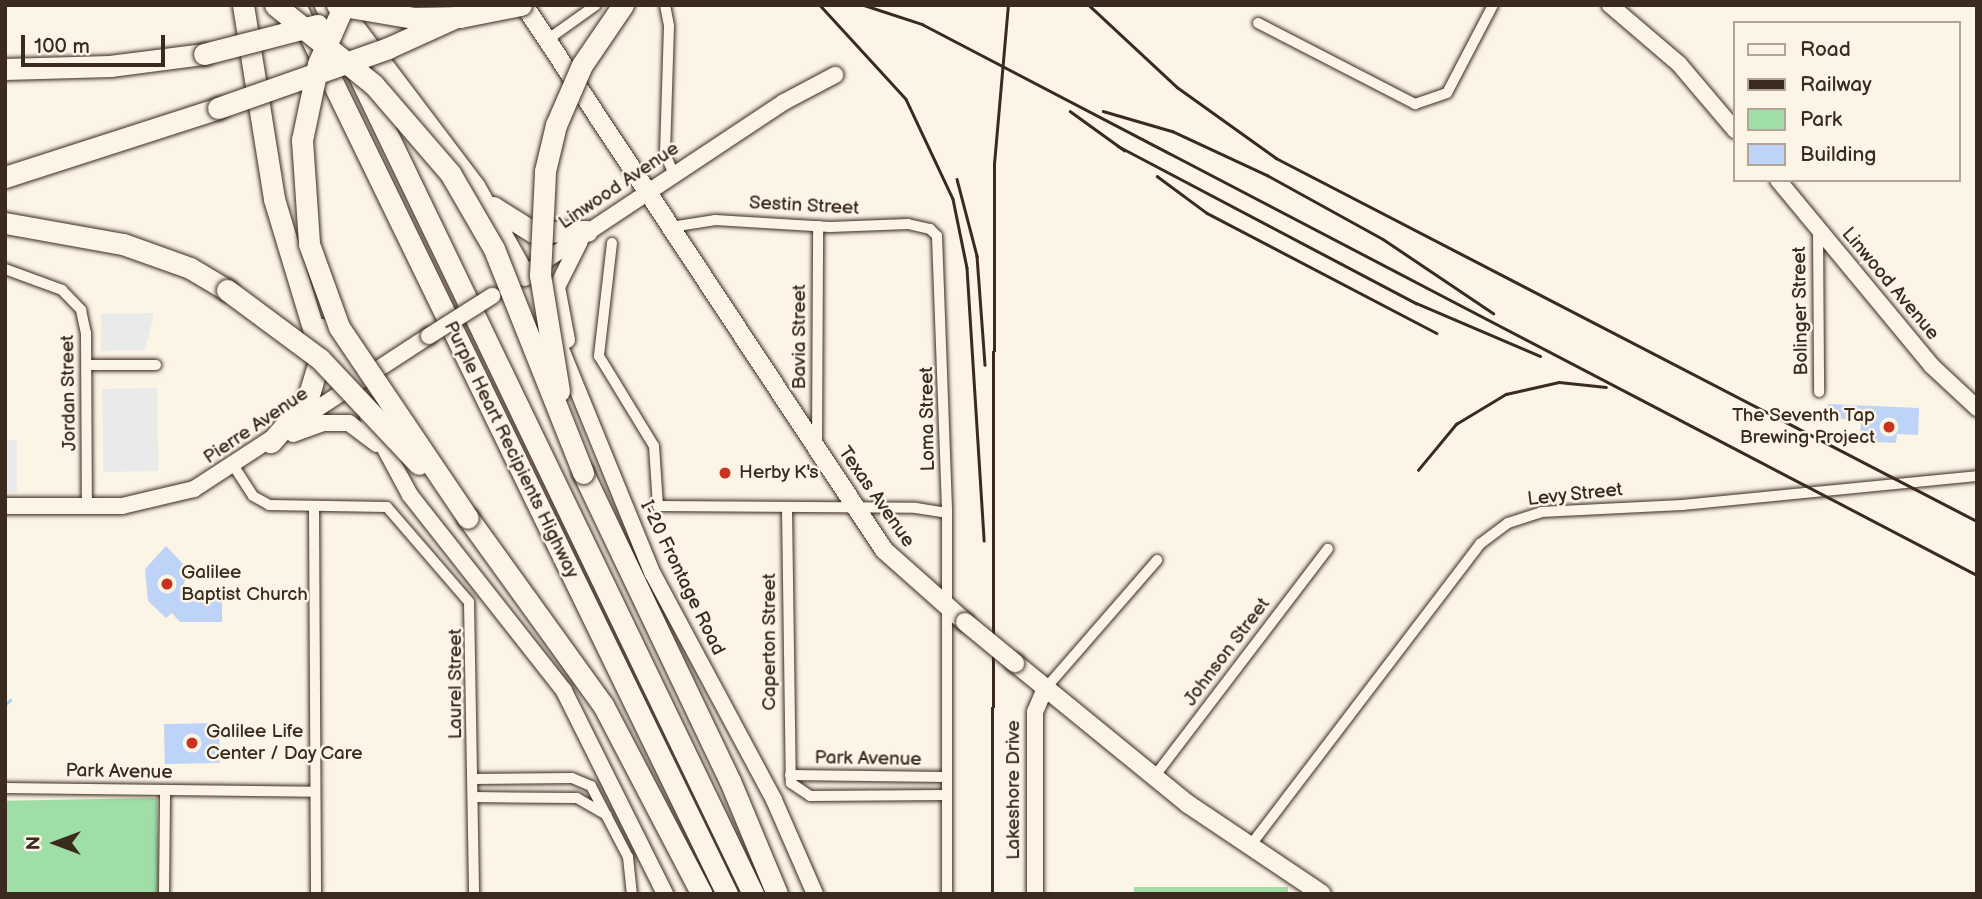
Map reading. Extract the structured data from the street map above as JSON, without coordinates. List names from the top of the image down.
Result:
{
  "streets": {
    "highway": ["Purple Heart Recipients Highway"],
    "main road": [
      "Linwood Avenue",
      "Pierre Avenue",
      "Texas Avenue",
      "I-20 Frontage Road",
      "Lakeshore Drive"
    ],
    "street": [
      "Sestin Street",
      "Bolinger Street",
      "Bavia Street",
      "Jordan Street",
      "Loma Street",
      "Levy Street",
      "Caperton Street",
      "Johnson Street",
      "Laurel Street",
      "Park Avenue"
    ]
  },
  "crossings": [
    ["Linwood Avenue", "Bolinger Street"],
    ["Linwood Avenue", "Pierre Avenue"],
    ["Linwood Avenue", "Texas Avenue"],
    ["Linwood Avenue", "I-20 Frontage Road"],
    ["Sestin Street", "Bavia Street"],
    ["Sestin Street", "Loma Street"],
    ["Sestin Street", "Texas Avenue"],
    ["Bavia Street", "Texas Avenue"],
    ["Jordan Street", "Pierre Avenue"],
    ["Loma Street", "Texas Avenue"],
    ["Loma Street", "Park Avenue"],
    ["Pierre Avenue", "Laurel Street"],
    ["Levy Street", "Texas Avenue"],
    ["Texas Avenue", "Johnson Street"],
    ["Texas Avenue", "Lakeshore Drive"],
    ["Caperton Street", "Park Avenue"]
  ],
  "places": [
    "The Seventh Tap Brewing Project",
    "Herby K's",
    "Galilee Baptist Church",
    "Galilee Life Center / Day Care"
  ],
  "legend": [
    "Road",
    "Railway",
    "Park",
    "Building"
  ],
  "scale_bar": "100 m",
  "north": "left"
}
